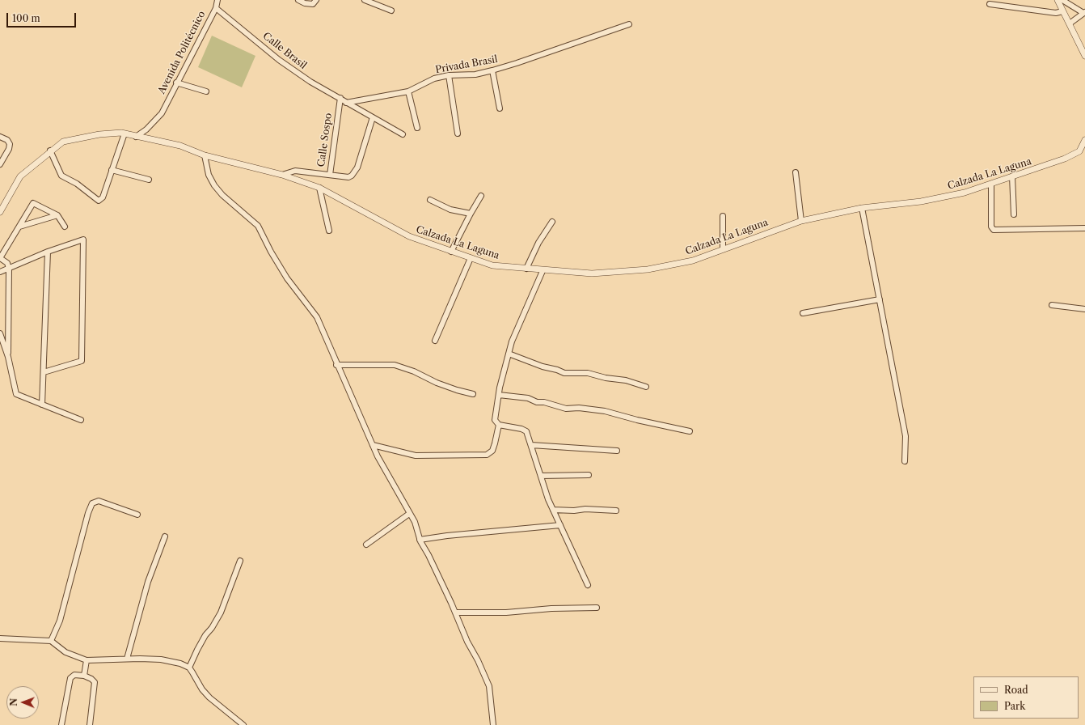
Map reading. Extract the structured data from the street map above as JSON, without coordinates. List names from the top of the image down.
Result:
{
  "streets": {
    "street": [
      "Calle Brasil",
      "Avenida Politécnico",
      "Privada Brasil",
      "Calle Sospo",
      "Calzada La Laguna"
    ]
  },
  "crossings": [
    ["Calle Brasil", "Avenida Politécnico"],
    ["Calle Brasil", "Privada Brasil"],
    ["Calle Brasil", "Calle Sospo"],
    ["Avenida Politécnico", "Calzada La Laguna"],
    ["Calle Sospo", "Calzada La Laguna"]
  ],
  "legend": ["Road", "Park"],
  "scale_bar": "100 m",
  "north": "left"
}
